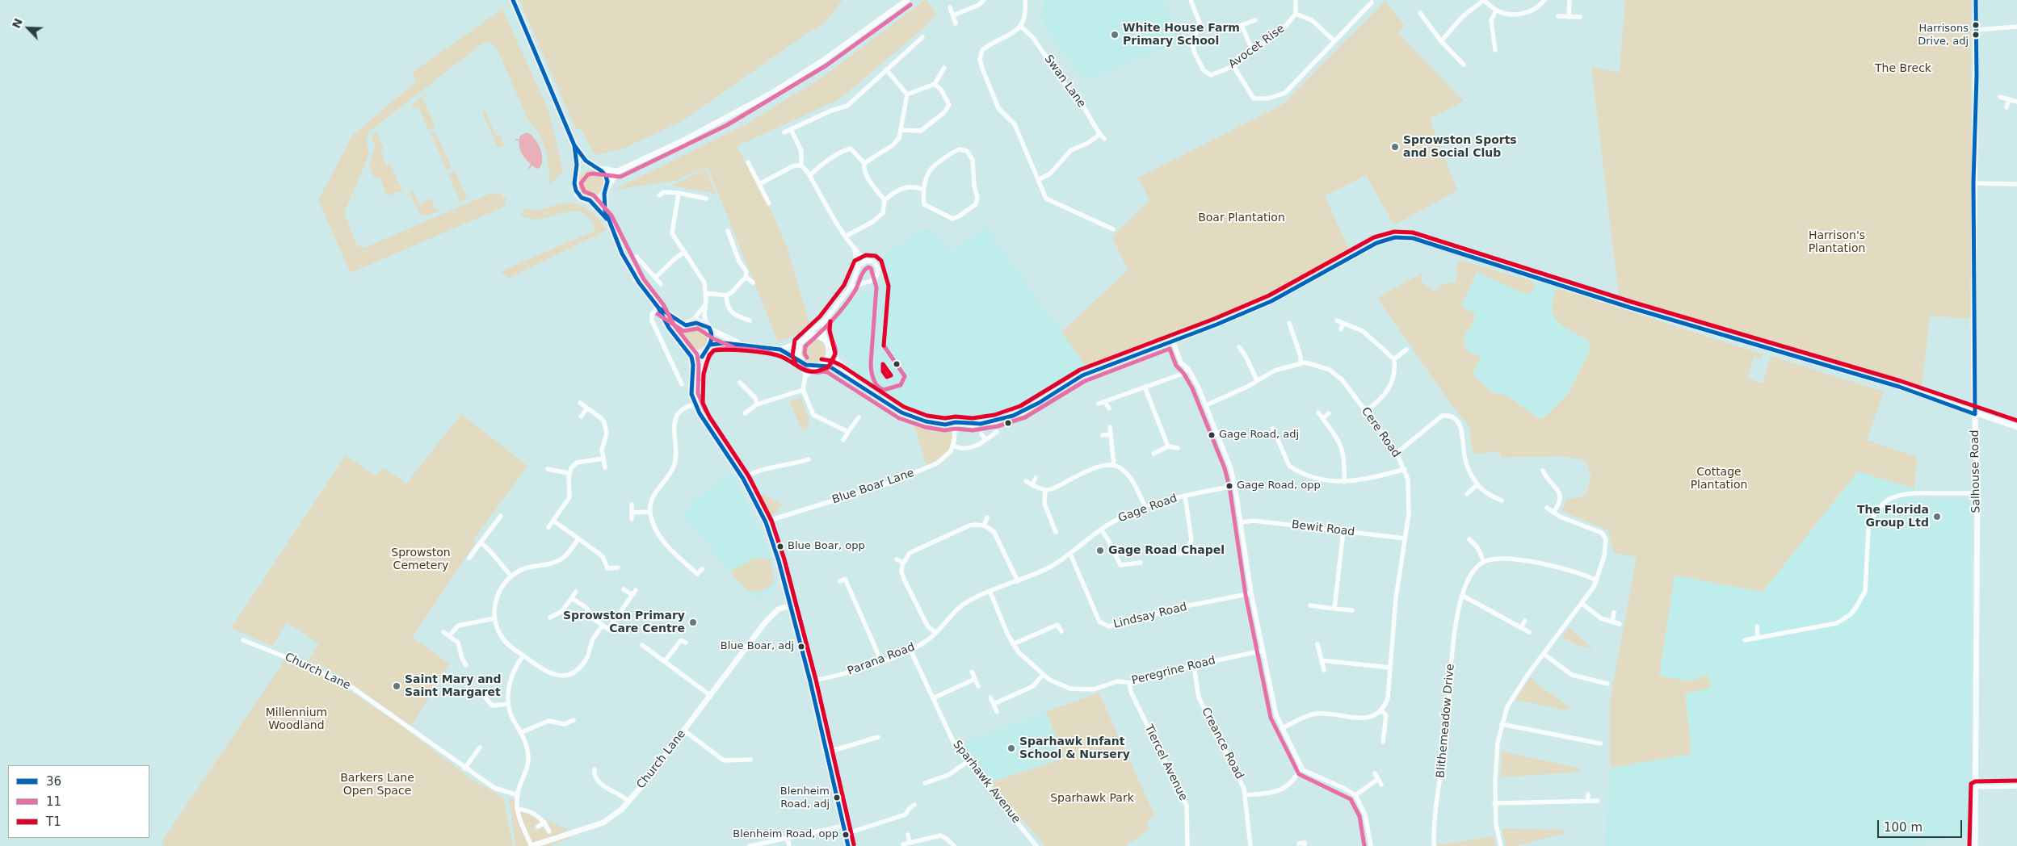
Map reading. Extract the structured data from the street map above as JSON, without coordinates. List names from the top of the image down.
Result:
{
  "streets": {
    "street": [
      "Avocet Rise",
      "Swan Lane",
      "Cere Road",
      "Salhouse Road",
      "Blue Boar Lane",
      "Gage Road",
      "Bewit Road",
      "Lindsay Road",
      "Parana Road",
      "Peregrine Road",
      "Church Lane",
      "Blithemeadow Drive",
      "Creance Road",
      "Tiercel Avenue",
      "Sparhawk Avenue"
    ]
  },
  "crossings": [
    ["Cere Road", "Bewit Road"],
    ["Gage Road", "Lindsay Road"],
    ["Gage Road", "Parana Road"],
    ["Lindsay Road", "Parana Road"],
    ["Parana Road", "Peregrine Road"],
    ["Parana Road", "Sparhawk Avenue"],
    ["Peregrine Road", "Creance Road"],
    ["Peregrine Road", "Tiercel Avenue"]
  ],
  "parks": [
    "The Breck",
    "Boar Plantation",
    "Harrison's Plantation",
    "Cottage Plantation",
    "Sprowston Cemetery",
    "Millennium Woodland",
    "Barkers Lane Open Space",
    "Sparhawk Park"
  ],
  "places": [
    "White House Farm Primary School",
    "Harrisons Drive, adj",
    "Sprowston Sports and Social Club",
    "Gage Road, adj",
    "Gage Road, opp",
    "The Florida Group Ltd",
    "Blue Boar, opp",
    "Gage Road Chapel",
    "Sprowston Primary Care Centre",
    "Blue Boar, adj",
    "Saint Mary and Saint Margaret",
    "Sparhawk Infant School & Nursery",
    "Blenheim Road, adj",
    "Blenheim Road, opp"
  ],
  "lines": ["transit line 36", "transit line 11", "transit line T1"],
  "legend": ["36", "11", "T1"],
  "scale_bar": "100 m",
  "north": "top left"
}
